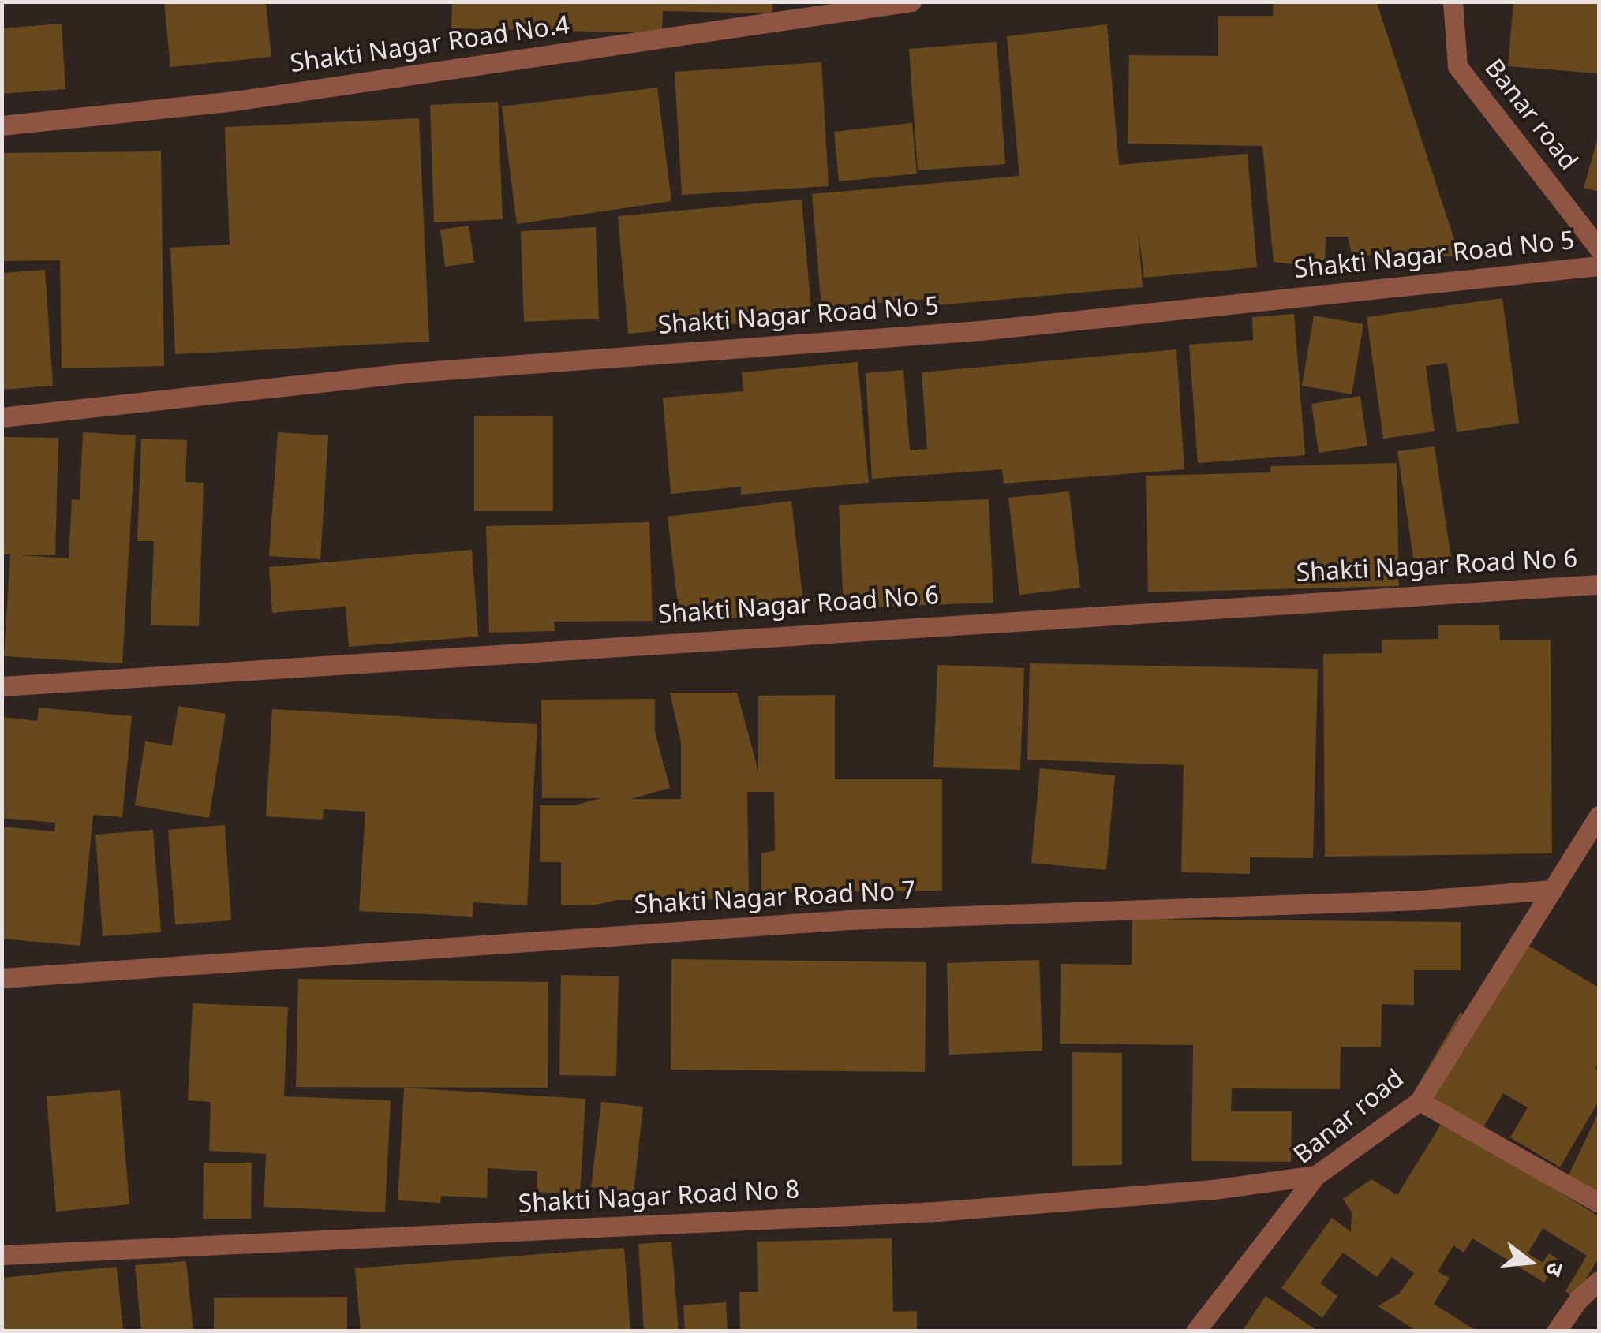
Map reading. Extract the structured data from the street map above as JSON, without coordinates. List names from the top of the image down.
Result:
{
  "streets": {
    "street": [
      "Shakti Nagar Road No.4",
      "Banar road",
      "Shakti Nagar Road No 5",
      "Shakti Nagar Road No 6",
      "Shakti Nagar Road No 7",
      "Shakti Nagar Road No 8"
    ]
  },
  "crossings": [
    ["Banar road", "Shakti Nagar Road No 7"],
    ["Banar road", "Shakti Nagar Road No 8"]
  ],
  "north": "right"
}
